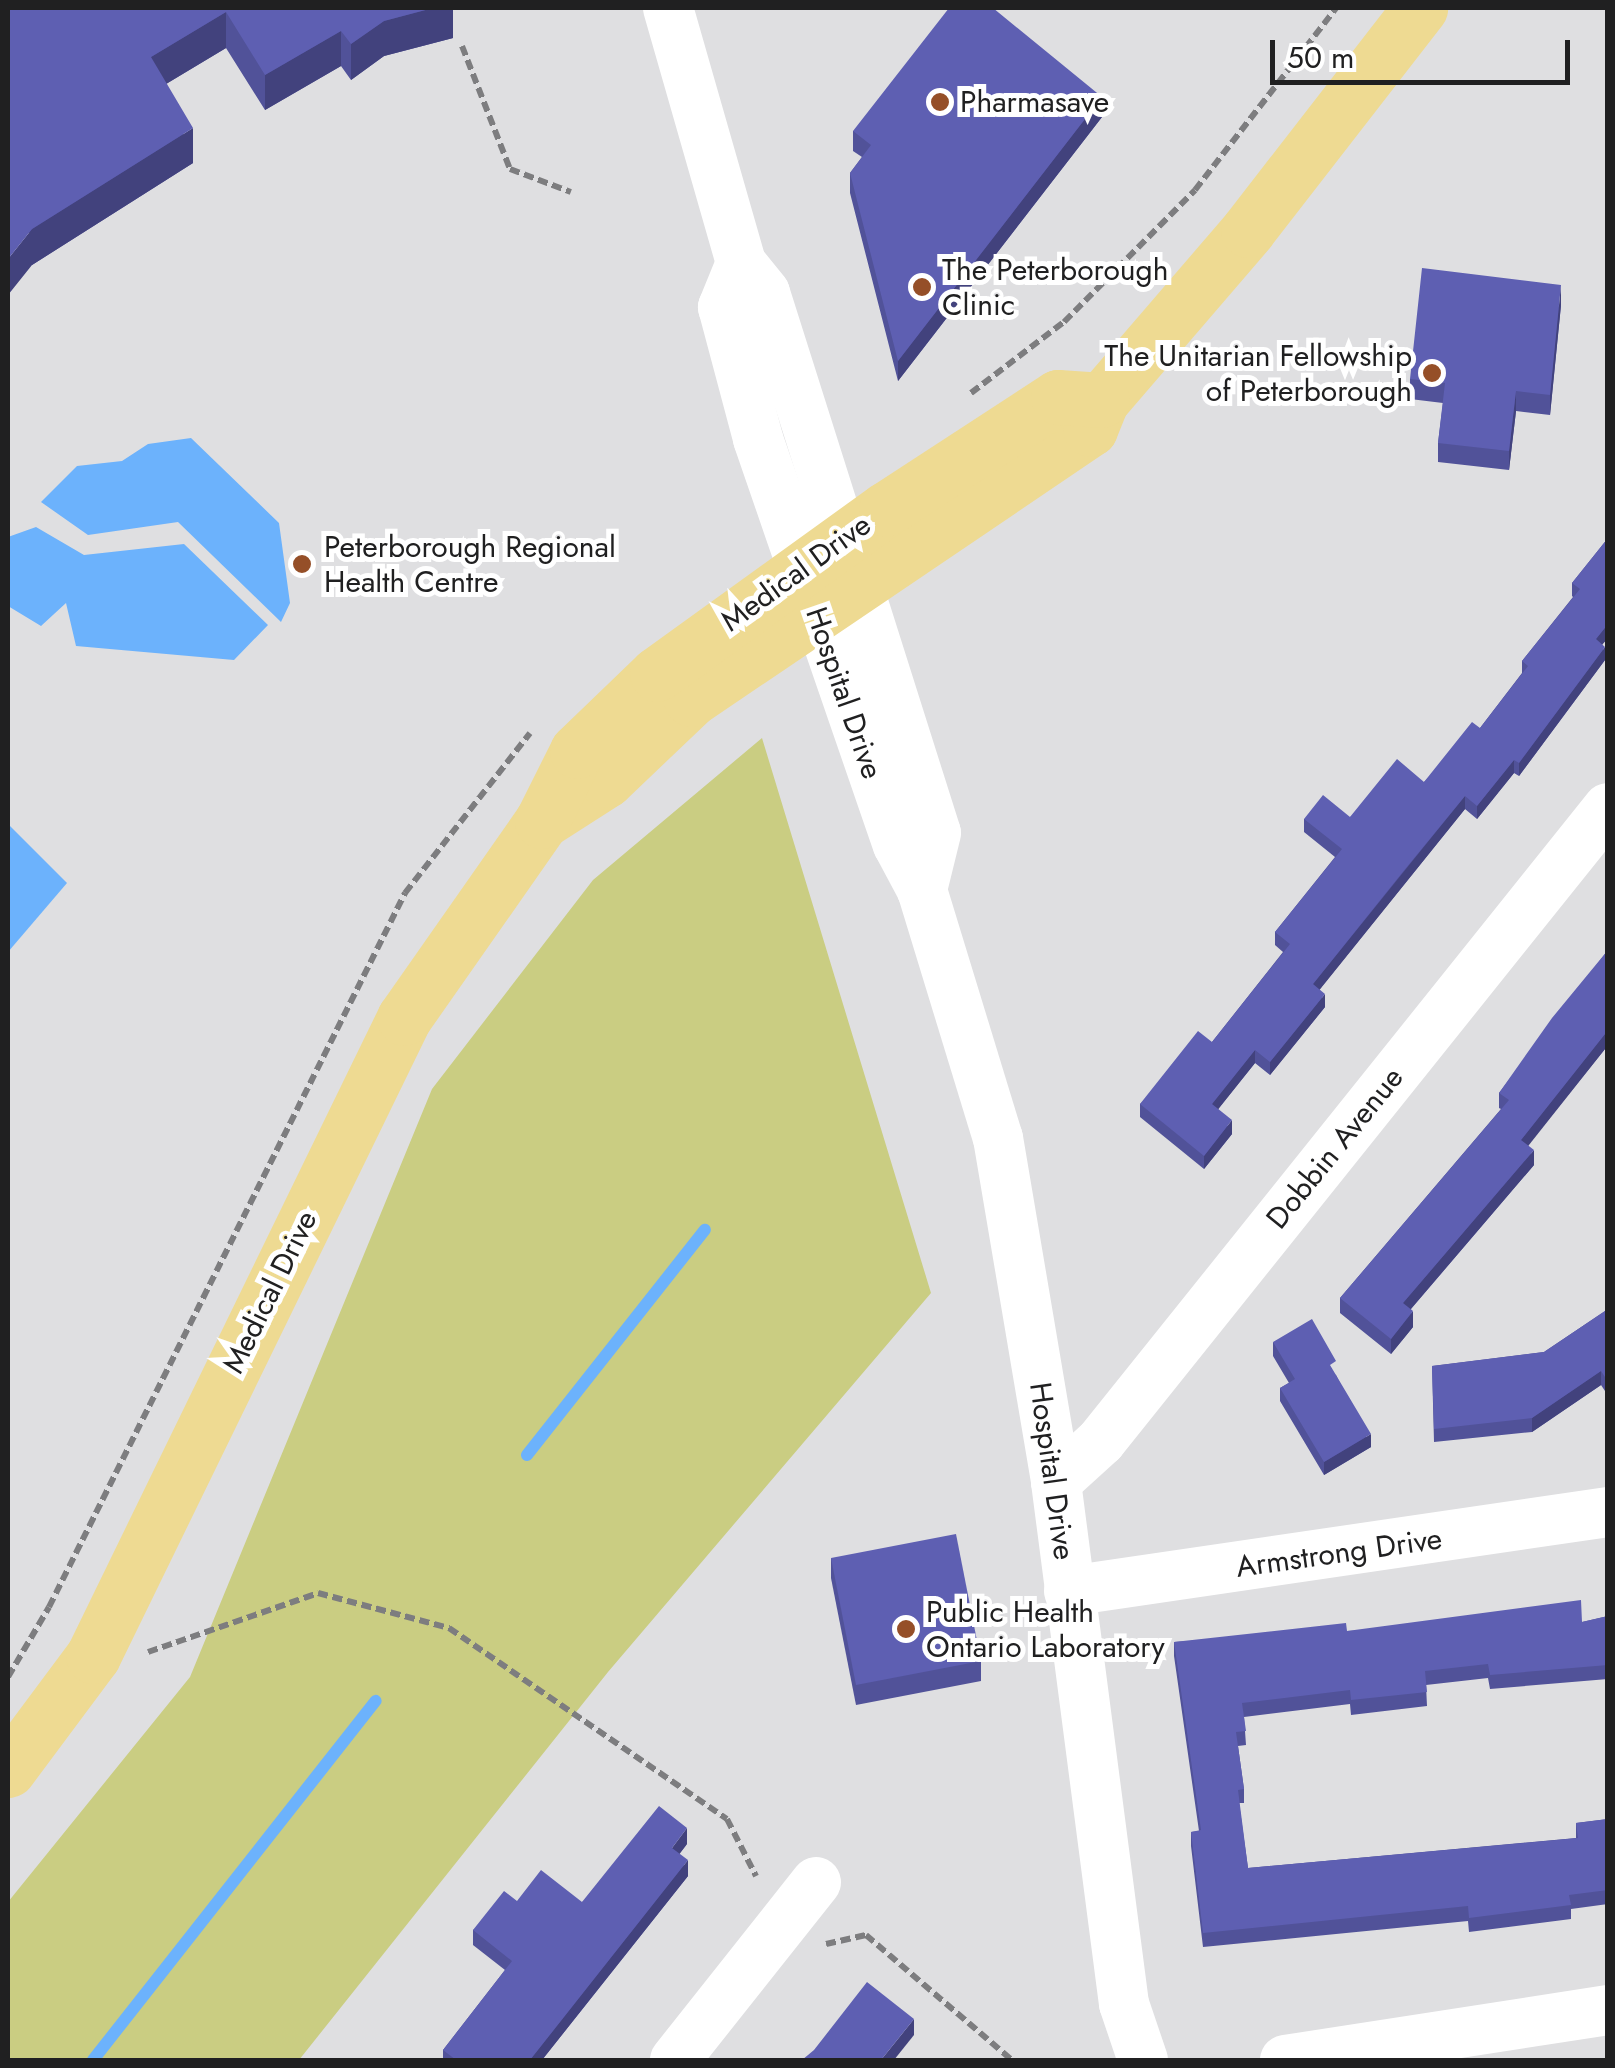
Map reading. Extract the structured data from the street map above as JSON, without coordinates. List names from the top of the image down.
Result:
{
  "streets": {
    "main road": ["Medical Drive"],
    "street": ["Hospital Drive", "Dobbin Avenue", "Armstrong Drive"]
  },
  "crossings": [
    ["Medical Drive", "Hospital Drive"],
    ["Hospital Drive", "Dobbin Avenue"],
    ["Hospital Drive", "Armstrong Drive"]
  ],
  "places": [
    "Pharmasave",
    "The Peterborough Clinic",
    "The Unitarian Fellowship of Peterborough",
    "Peterborough Regional Health Centre",
    "Public Health Ontario Laboratory"
  ],
  "scale_bar": "50 m"
}
